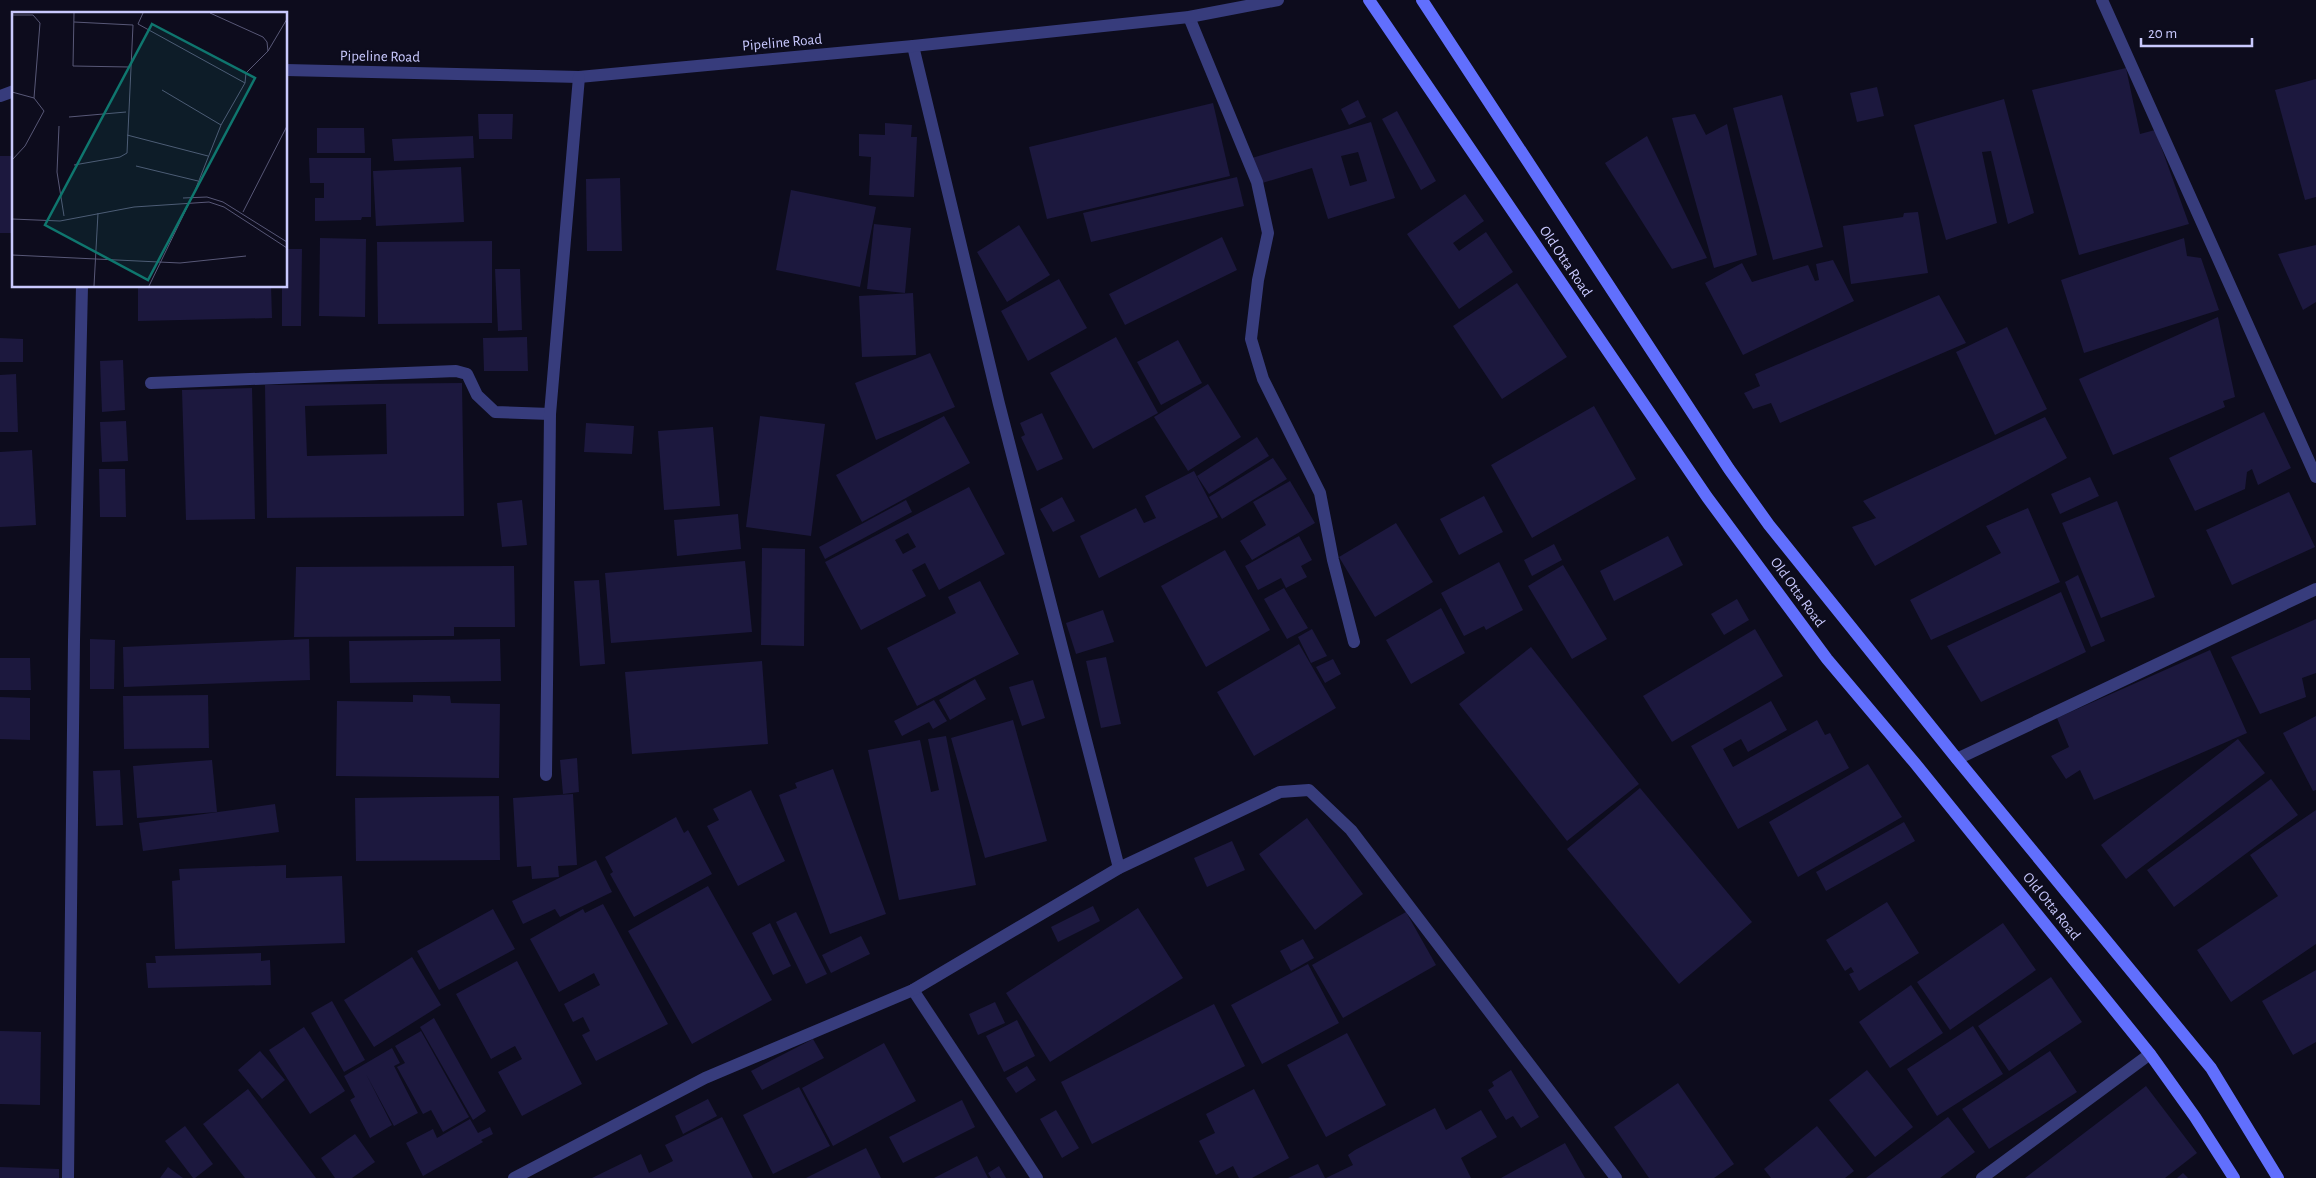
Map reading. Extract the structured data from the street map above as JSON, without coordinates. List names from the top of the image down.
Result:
{
  "streets": {
    "main road": ["Old Otta Road"],
    "street": ["Pipeline Road"]
  },
  "scale_bar": "20 m"
}
